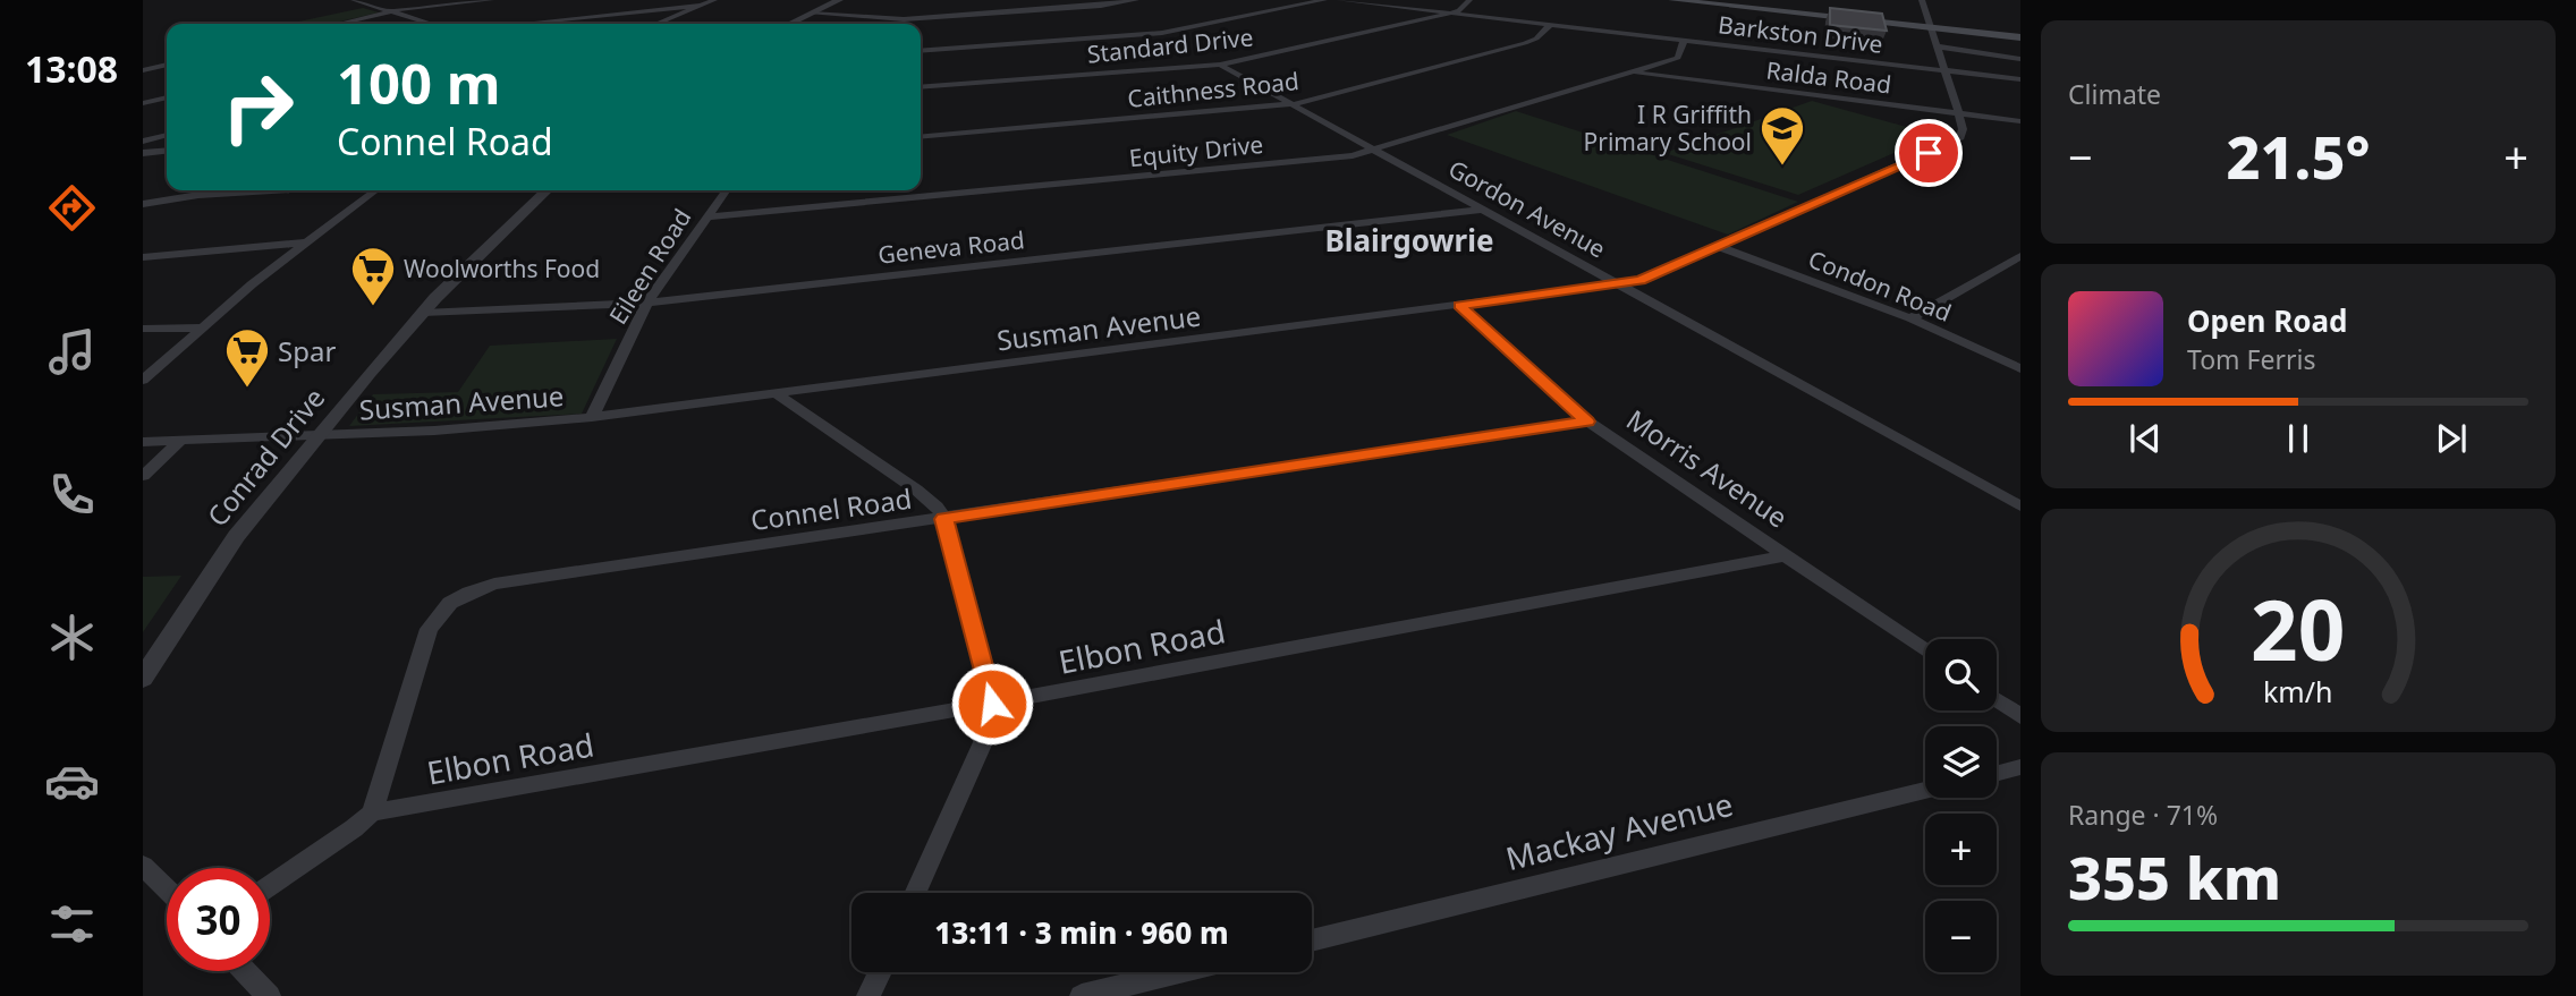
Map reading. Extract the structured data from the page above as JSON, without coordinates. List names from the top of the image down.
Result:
{
  "streets": {
    "street": [
      "Barkston Drive",
      "Standard Drive",
      "Ralda Road",
      "Caithness Road",
      "Equity Drive",
      "Gordon Avenue",
      "Geneva Road",
      "Eileen Road",
      "Condon Road",
      "Susman Avenue",
      "Conrad Drive",
      "Morris Avenue",
      "Connel Road",
      "Elbon Road",
      "Mackay Avenue"
    ]
  },
  "crossings": [
    ["Barkston Drive", "Standard Drive"],
    ["Barkston Drive", "Caithness Road"],
    ["Standard Drive", "Gordon Avenue"],
    ["Ralda Road", "Equity Drive"],
    ["Ralda Road", "Susman Avenue"],
    ["Caithness Road", "Gordon Avenue"],
    ["Equity Drive", "Gordon Avenue"],
    ["Equity Drive", "Eileen Road"],
    ["Gordon Avenue", "Geneva Road"],
    ["Gordon Avenue", "Susman Avenue"],
    ["Geneva Road", "Eileen Road"],
    ["Geneva Road", "Conrad Drive"],
    ["Eileen Road", "Susman Avenue"],
    ["Condon Road", "Susman Avenue"],
    ["Susman Avenue", "Conrad Drive"],
    ["Susman Avenue", "Morris Avenue"],
    ["Morris Avenue", "Connel Road"],
    ["Morris Avenue", "Elbon Road"],
    ["Connel Road", "Elbon Road"]
  ],
  "districts": ["Blairgowrie"],
  "places": {
    "school or university": ["I R Griffith Primary School"],
    "supermarket": ["Woolworths Food", "Spar"]
  },
  "page": {
    "tabs": "13:08",
    "tile": [
      "Climate",
      ["Range · 71%", "355 km"]
    ],
    "turn": ["100 m", "Connel Road"],
    "heat": ["−", "21.5°", "+"],
    "song": ["Open Road", "Tom Ferris"],
    "map_buttons": ["+", "−"],
    "limit": "30",
    "trip": "13:11 · 3 min · 960 m",
    "gauge": ["20", "km/h"]
  }
}
